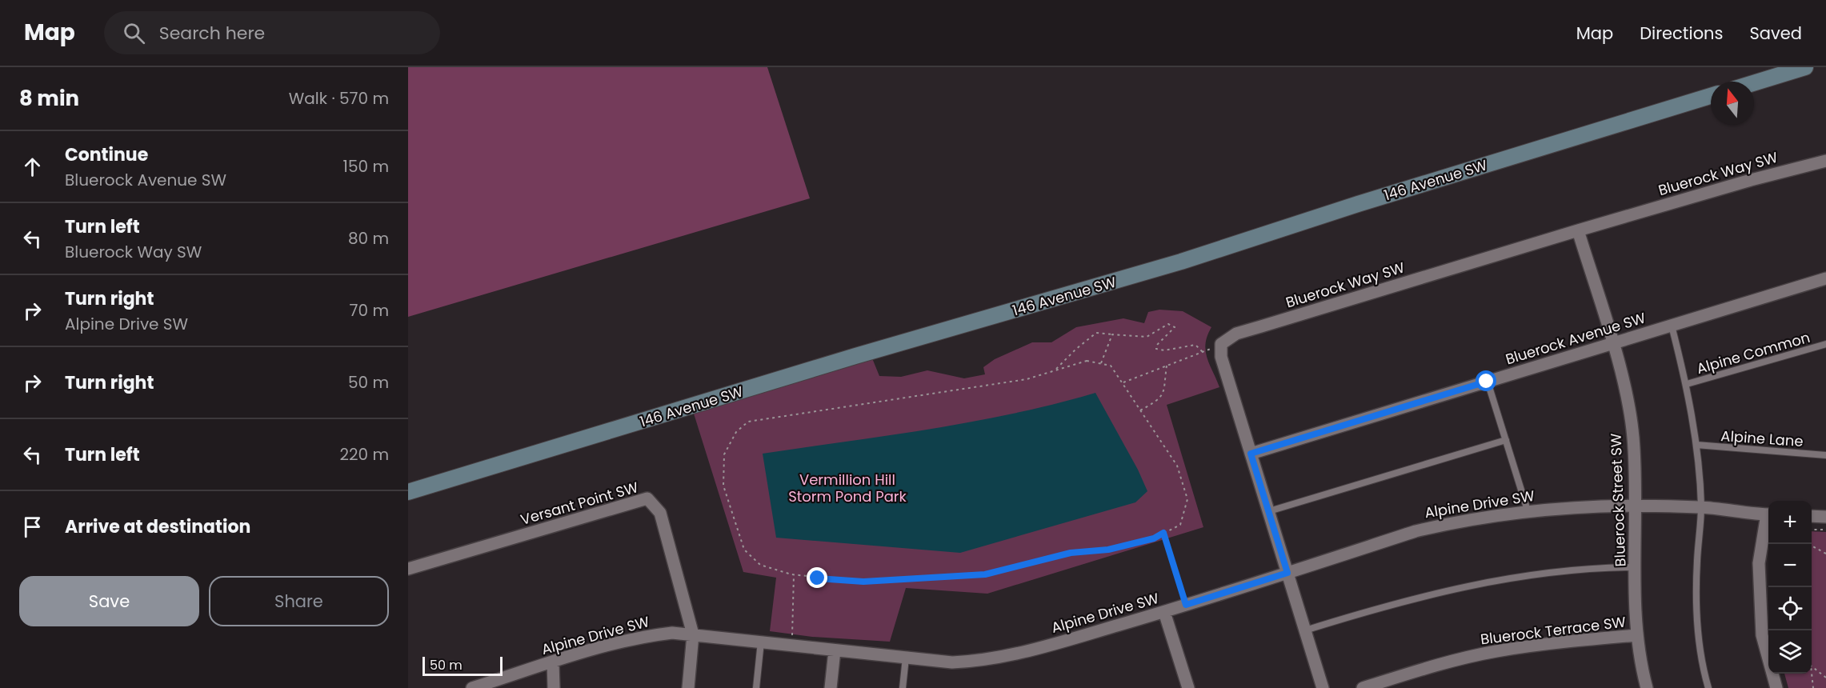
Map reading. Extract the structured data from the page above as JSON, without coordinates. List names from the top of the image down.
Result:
{
  "streets": {
    "street": [
      "Bluerock Way SW",
      "146 Avenue SW",
      "Bluerock Avenue SW",
      "Bluerock Street SW",
      "Versant Point SW",
      "Alpine Drive SW",
      "Bluerock Terrace SW"
    ],
    "lane": ["Alpine Common", "Alpine Lane"]
  },
  "crossings": [
    ["Bluerock Way SW", "Bluerock Street SW"],
    ["Bluerock Avenue SW", "Bluerock Street SW"],
    ["Bluerock Street SW", "Alpine Drive SW"],
    ["Bluerock Street SW", "Bluerock Terrace SW"],
    ["Versant Point SW", "Alpine Drive SW"]
  ],
  "parks": ["Vermillion Hill Storm Pond Park"],
  "scale_bar": "50 m",
  "north": "top",
  "page": {
    "header": "Map",
    "search": "Search here",
    "nav": ["Map", "Directions", "Saved"],
    "heading": ["8 min", "Walk · 570 m"],
    "list": [
      ["Continue", "Bluerock Avenue SW", "150 m"],
      ["Turn left", "Bluerock Way SW", "80 m"],
      ["Turn right", "Alpine Drive SW", "70 m"],
      ["Turn right", "50 m"],
      ["Turn left", "220 m"],
      "Arrive at destination"
    ],
    "map_buttons": ["+", "−"],
    "buttons": ["Save", "Share"],
    "scale": "50 m"
  }
}
